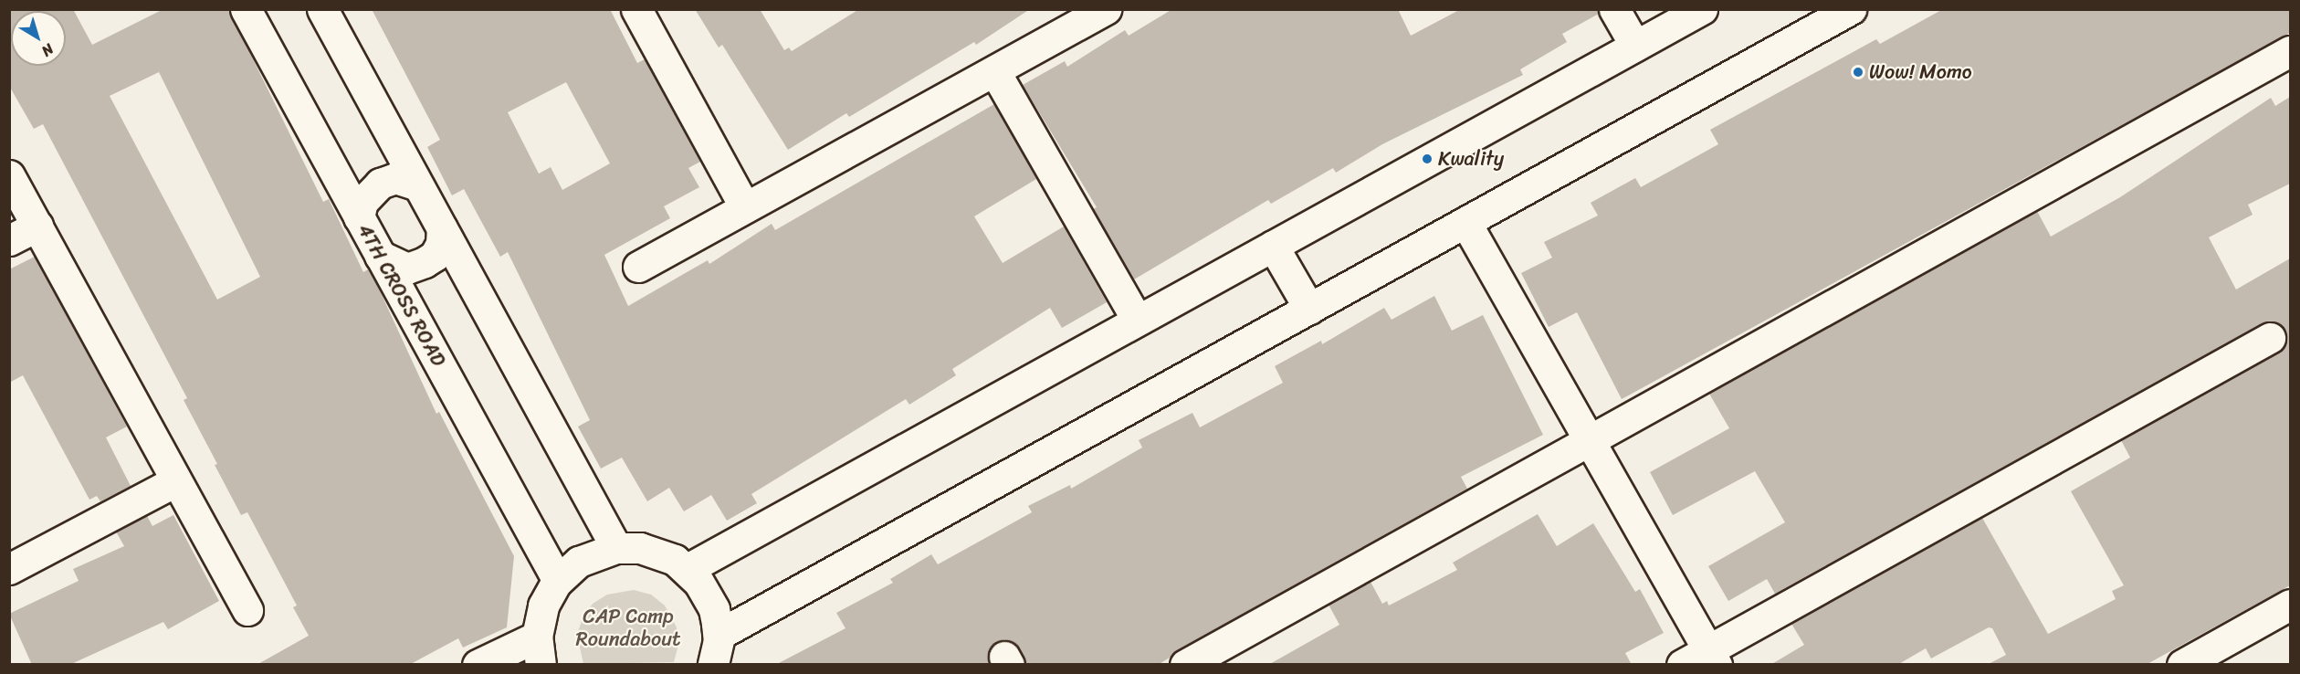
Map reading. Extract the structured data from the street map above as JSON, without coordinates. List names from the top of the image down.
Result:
{
  "streets": {
    "street": ["4TH CROSS ROAD"]
  },
  "parks": ["CAP Camp Roundabout"],
  "places": ["Wow! Momo", "Kwality"],
  "north": "bottom right"
}
